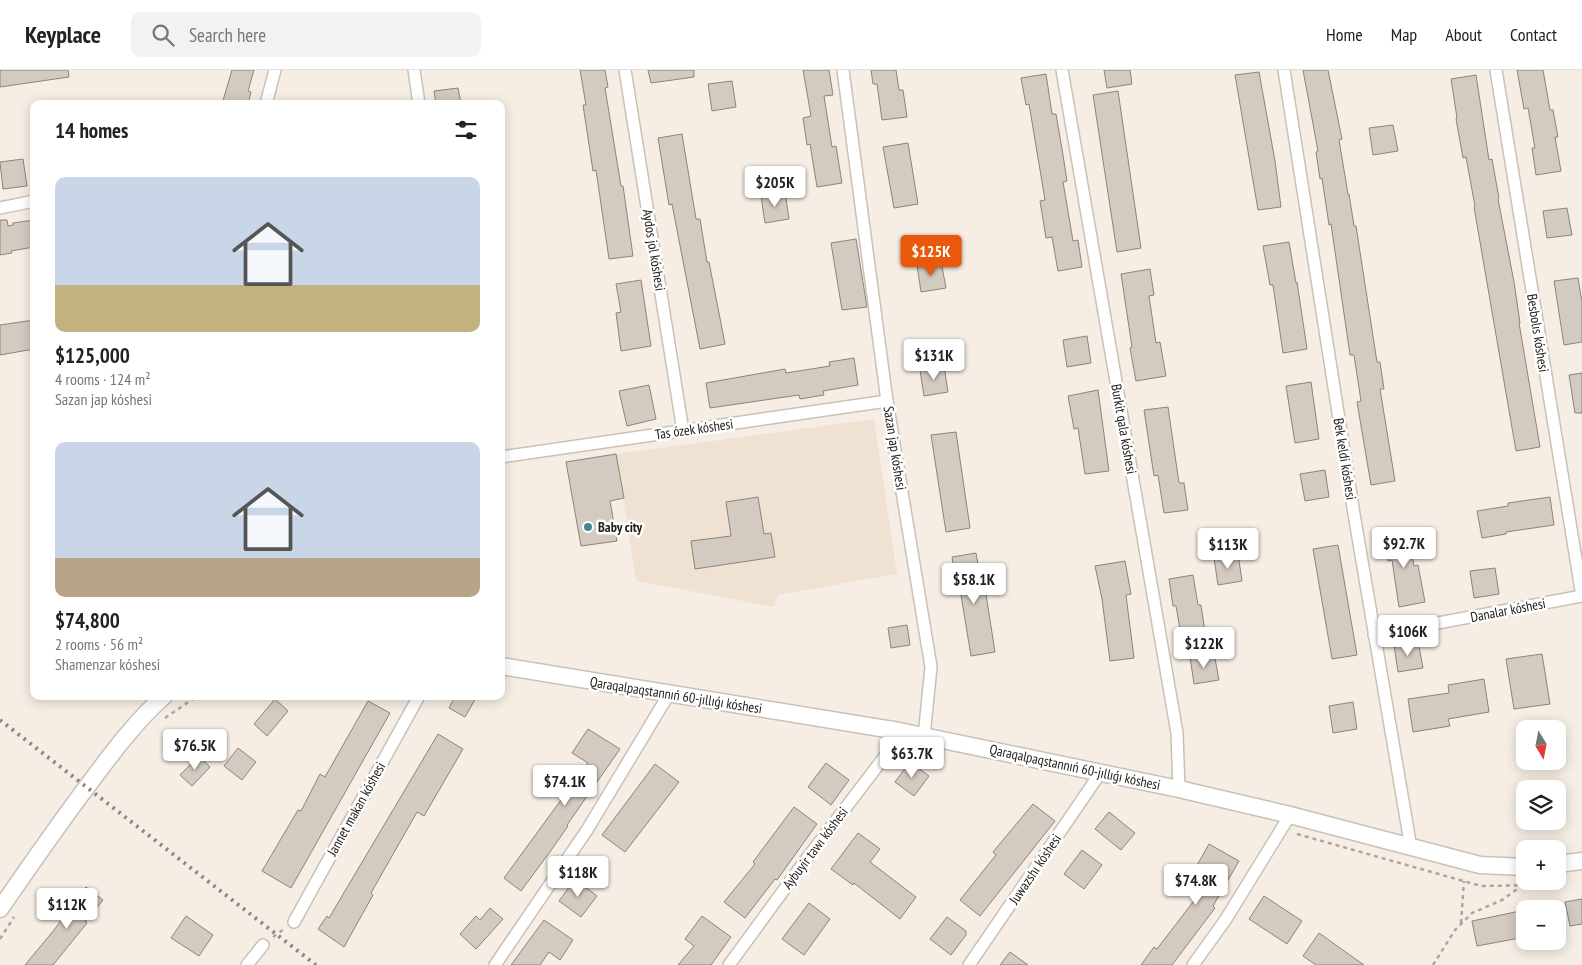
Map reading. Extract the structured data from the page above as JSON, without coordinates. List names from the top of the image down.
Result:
{
  "streets": {
    "street": [
      "Aydos jol kóshesi",
      "Besbolıs kóshesi",
      "Tas ózek kóshesi",
      "Burkit qala kóshesi",
      "Sazan jap kóshesi",
      "Bek keldi kóshesi",
      "Danalar kóshesi",
      "Qaraqalpaqstannıń 60-jıllıǵı kóshesi",
      "Jannet makan kóshesi",
      "Aybuyir tawı kóshesi",
      "Juwazshı kóshesi"
    ]
  },
  "crossings": [
    ["Aydos jol kóshesi", "Tas ózek kóshesi"],
    ["Besbolıs kóshesi", "Danalar kóshesi"],
    ["Tas ózek kóshesi", "Sazan jap kóshesi"],
    ["Burkit qala kóshesi", "Qaraqalpaqstannıń 60-jıllıǵı kóshesi"],
    ["Sazan jap kóshesi", "Qaraqalpaqstannıń 60-jıllıǵı kóshesi"],
    ["Bek keldi kóshesi", "Danalar kóshesi"],
    ["Bek keldi kóshesi", "Qaraqalpaqstannıń 60-jıllıǵı kóshesi"],
    ["Qaraqalpaqstannıń 60-jıllıǵı kóshesi", "Aybuyir tawı kóshesi"],
    ["Qaraqalpaqstannıń 60-jıllıǵı kóshesi", "Juwazshı kóshesi"]
  ],
  "places": ["Baby city"],
  "north": "bottom",
  "page": {
    "header": "Keyplace",
    "search": "Search here",
    "nav": [
      "Home",
      "Map",
      "About",
      "Contact"
    ],
    "heading": "14 homes",
    "list": [
      {
        "name": "$125,000",
        "note": "4 rooms · 124 m² · Sazan jap kóshesi"
      },
      {
        "name": "$74,800",
        "note": "2 rooms · 56 m² · Shamenzar kóshesi"
      }
    ],
    "price": [
      "$205K",
      "$125K",
      "$131K",
      "$92.7K",
      "$113K",
      "$58.1K",
      "$106K",
      "$122K",
      "$76.5K",
      "$63.7K",
      "$74.1K",
      "$118K",
      "$74.8K",
      "$112K"
    ],
    "map_buttons": ["+", "−"]
  }
}
